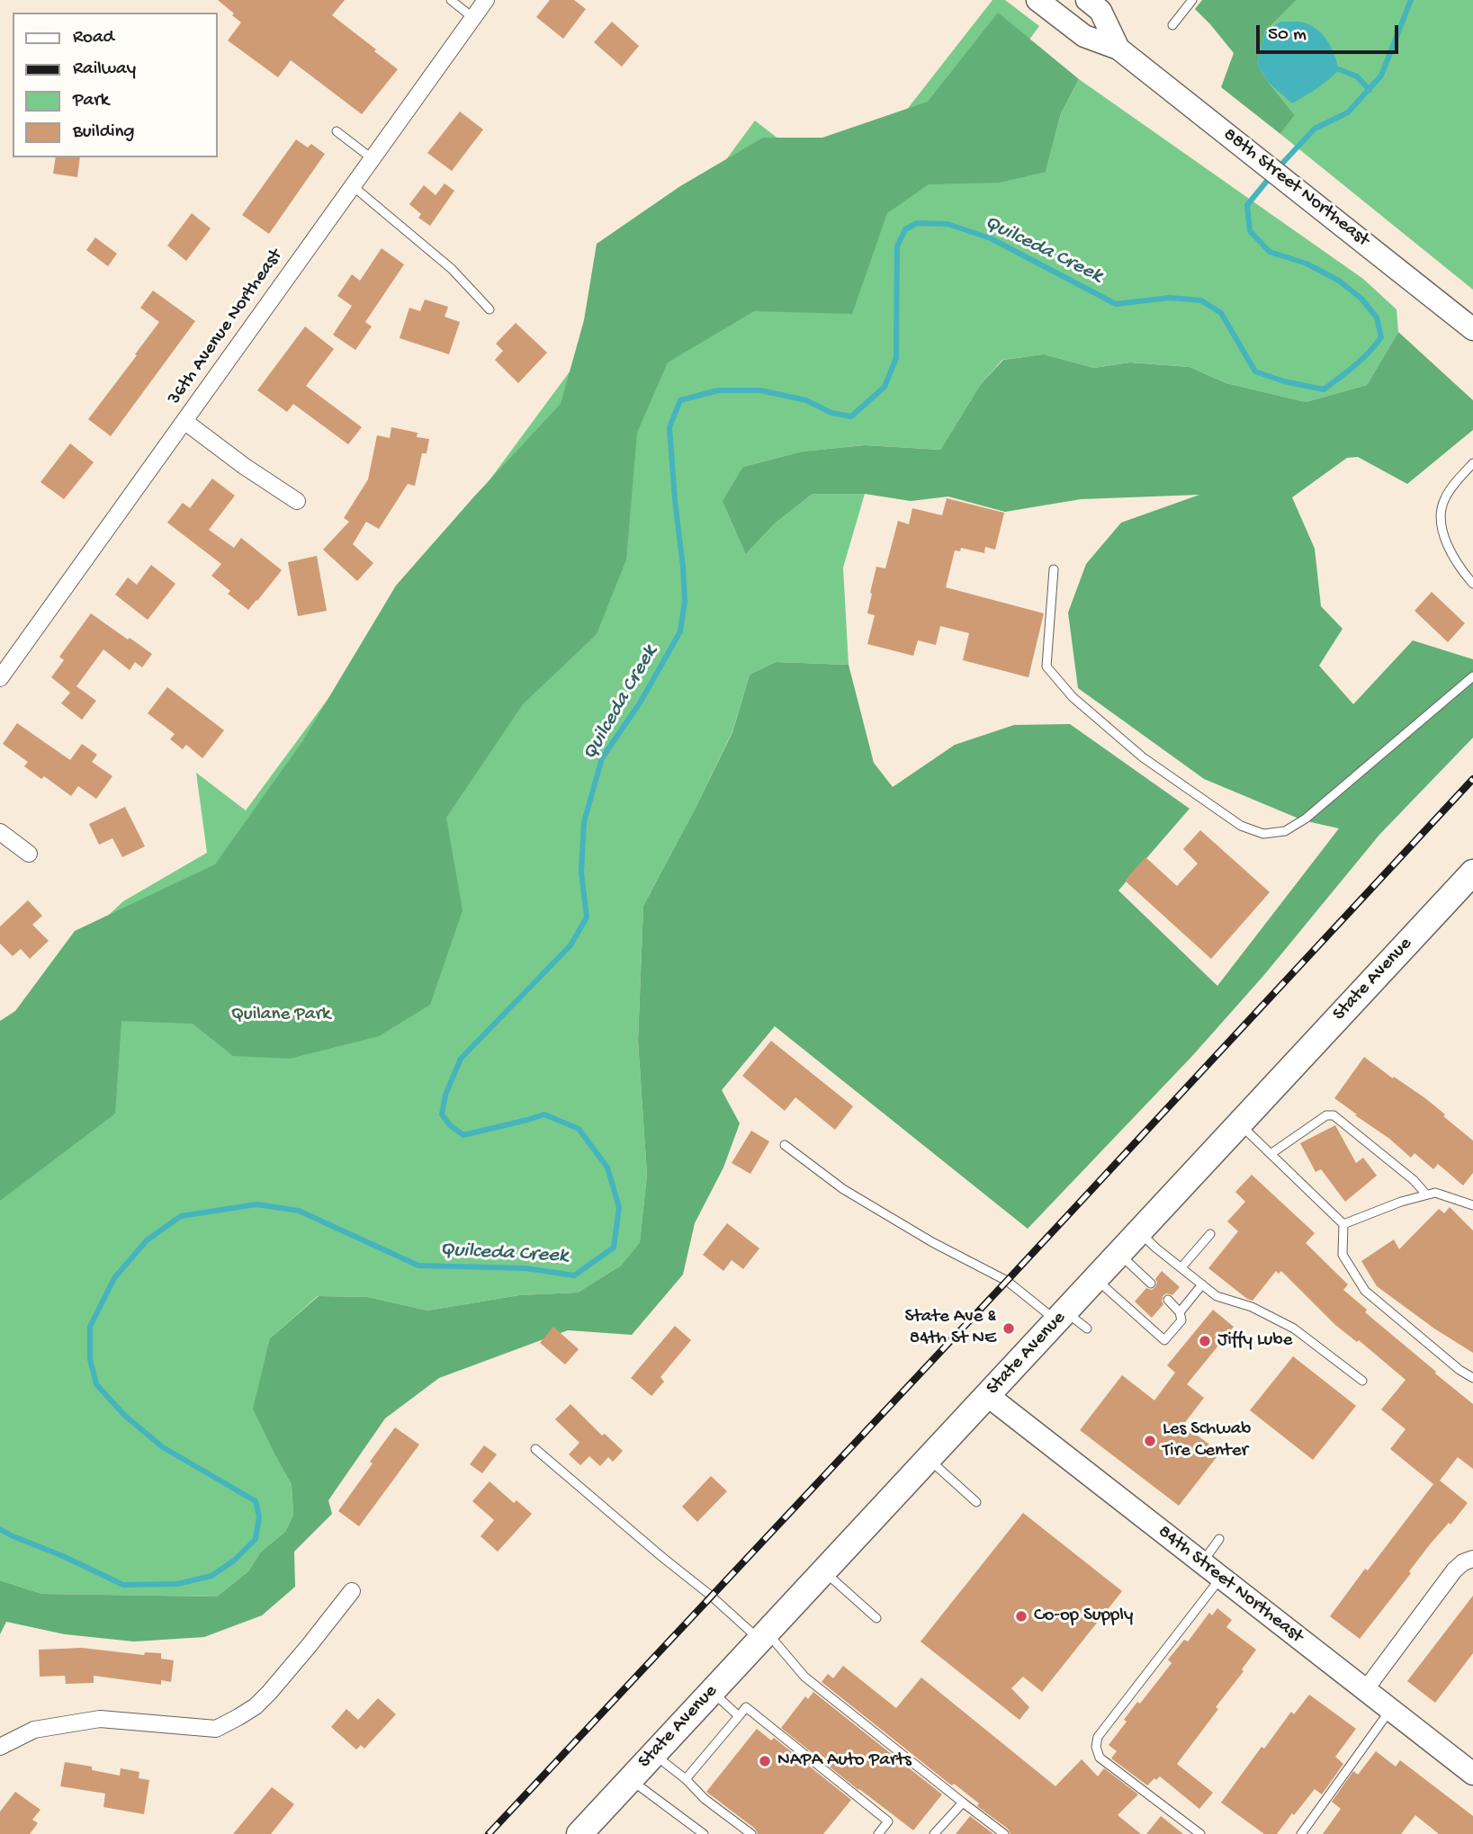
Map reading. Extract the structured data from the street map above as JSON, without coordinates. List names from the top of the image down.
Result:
{
  "streets": {
    "main road": ["State Avenue"],
    "street": ["88th Street Northeast", "36th Avenue Northeast", "84th Street Northeast"]
  },
  "crossings": [
    ["State Avenue", "84th Street Northeast"]
  ],
  "water": ["Quilceda Creek"],
  "parks": ["Quilane Park"],
  "places": [
    "State Ave & 84th St NE",
    "Jiffy Lube",
    "Les Schwab Tire Center",
    "Co-op Supply",
    "NAPA Auto Parts"
  ],
  "legend": [
    "Road",
    "Railway",
    "Park",
    "Building"
  ],
  "scale_bar": "50 m"
}
